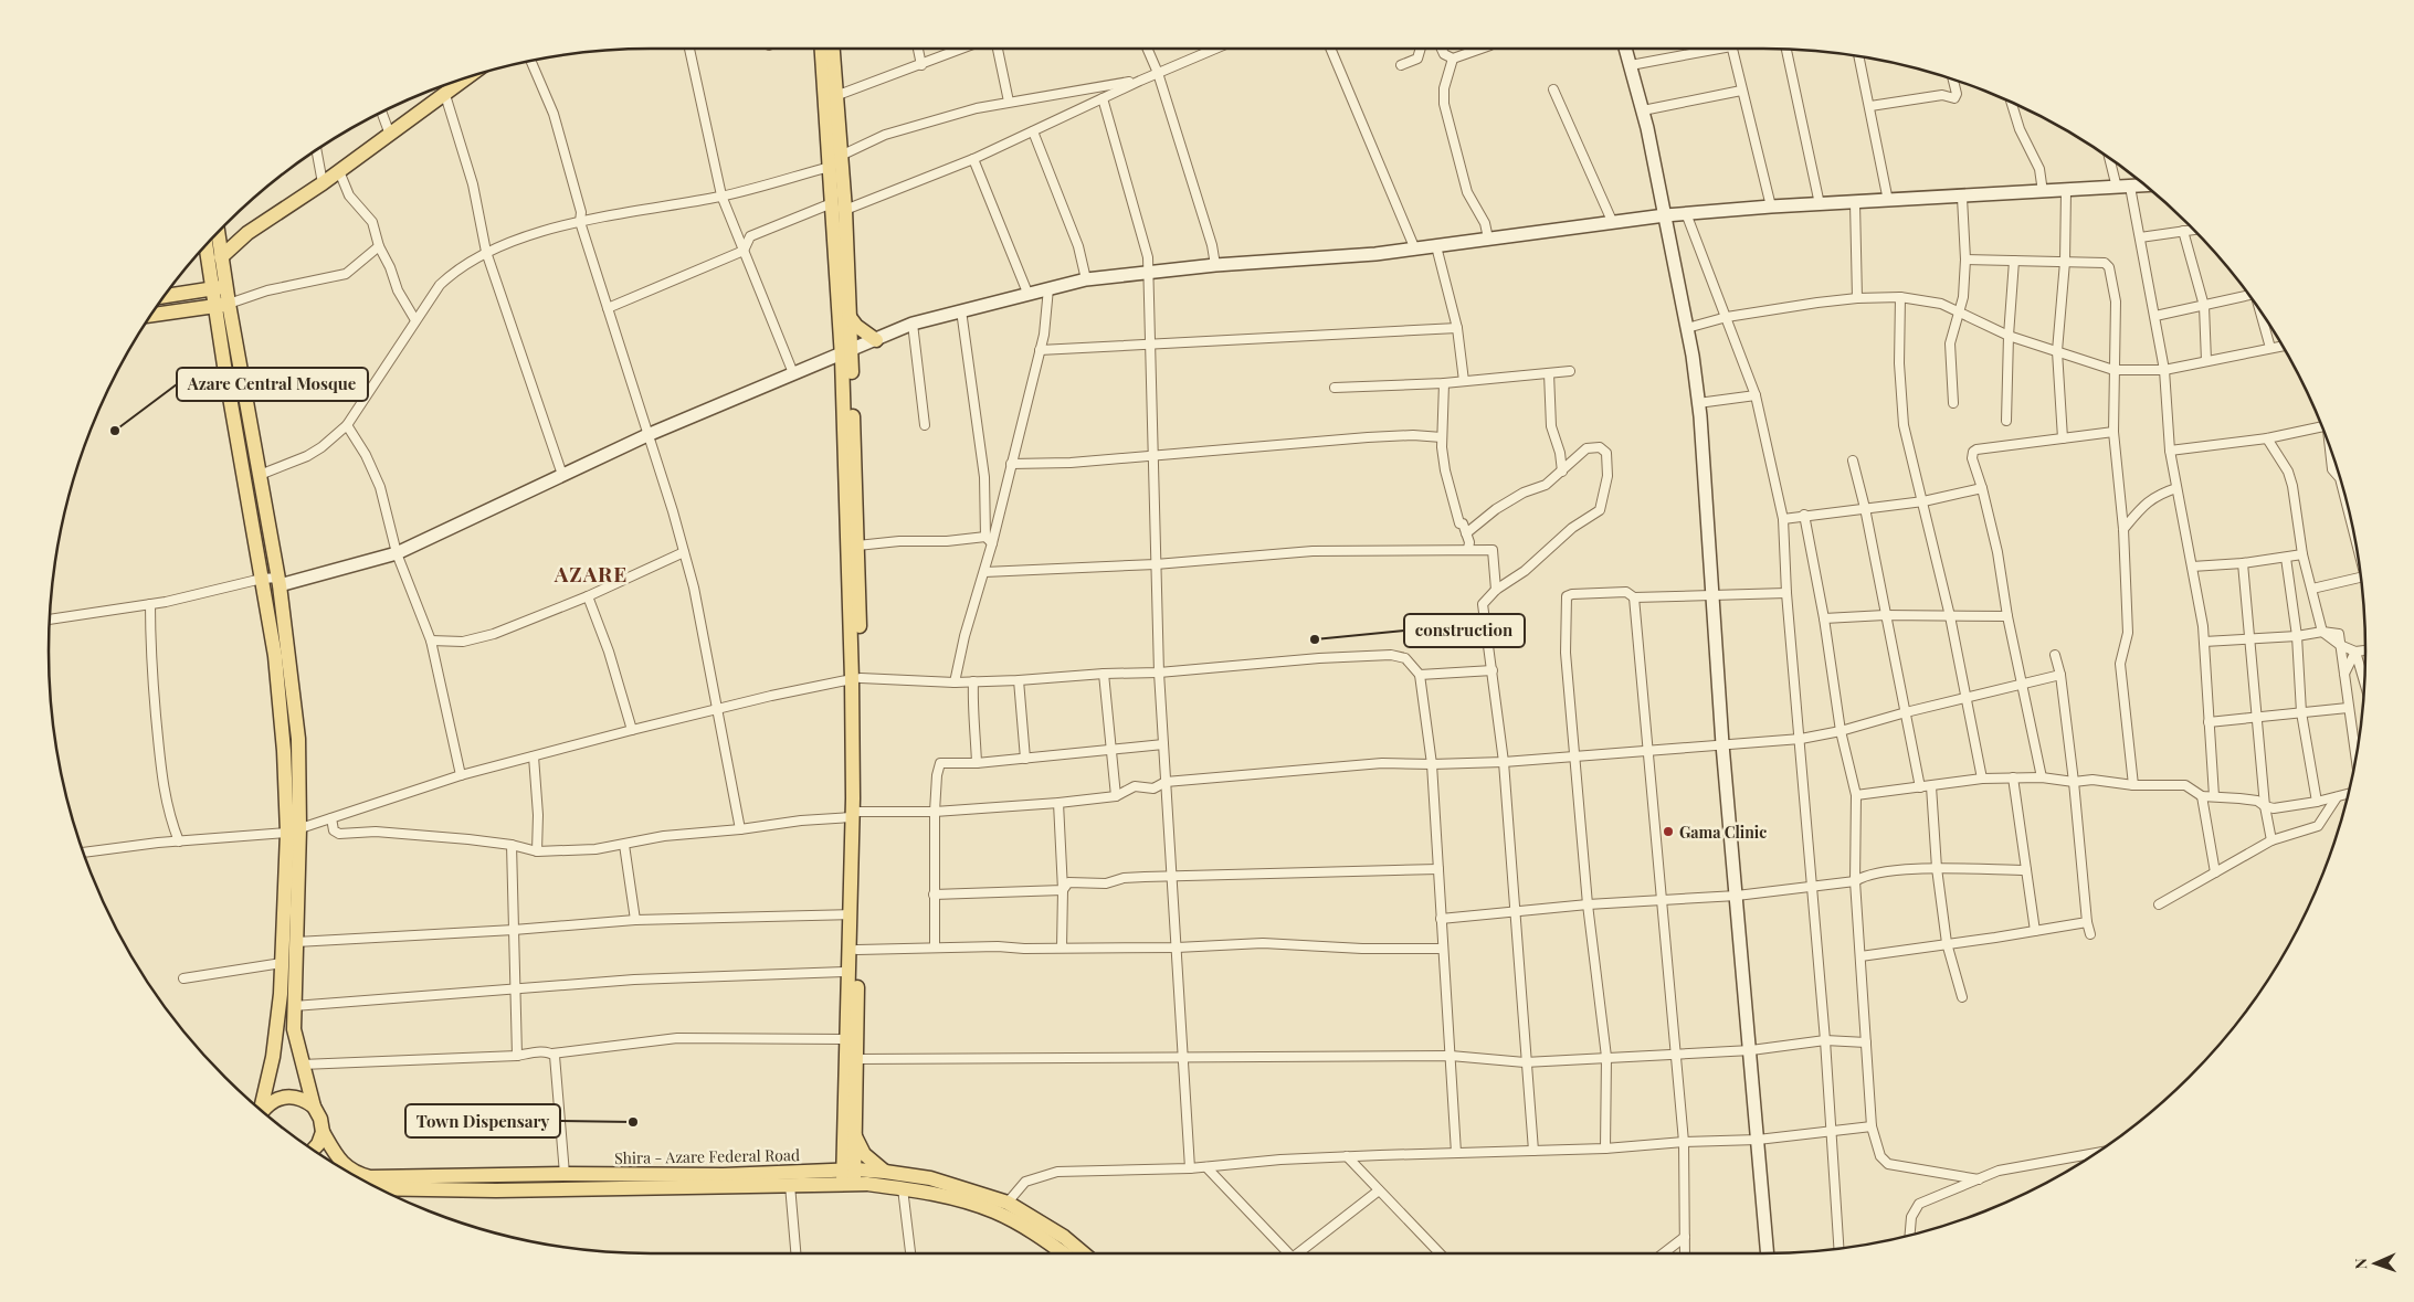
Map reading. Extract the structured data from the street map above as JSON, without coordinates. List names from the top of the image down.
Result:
{
  "streets": {
    "main road": ["Shira - Azare Federal Road"]
  },
  "districts": ["AZARE"],
  "places": [
    "Azare Central Mosque",
    "construction",
    "Gama Clinic",
    "Town Dispensary"
  ],
  "north": "left"
}
